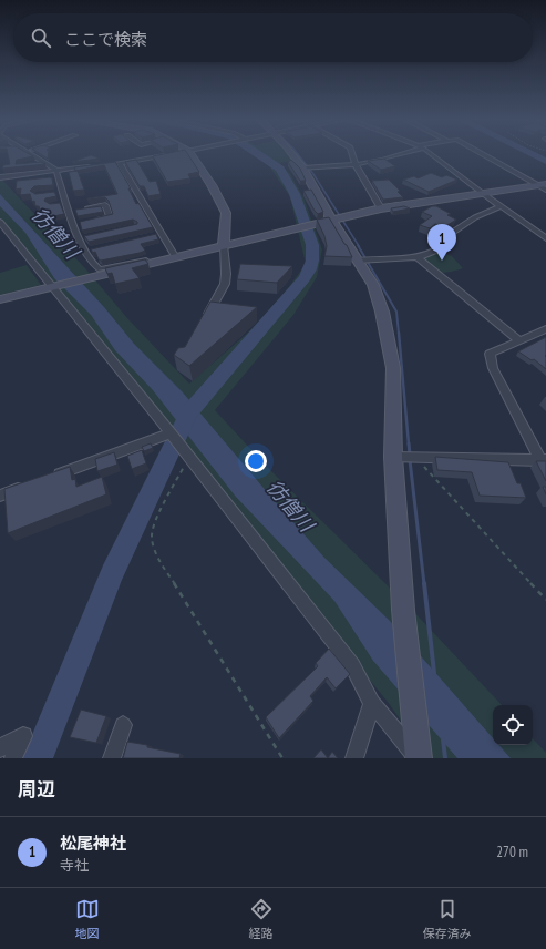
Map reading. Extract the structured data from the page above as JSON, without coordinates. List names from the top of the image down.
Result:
{
  "water": ["彷僧川"],
  "page": {
    "search": "ここで検索",
    "pins": "1",
    "heading": "周辺",
    "list": [
      {
        "mark": "1",
        "name": "松尾神社",
        "note": "寺社",
        "value": "270 m"
      }
    ],
    "nav": ["地図", "経路", "保存済み"]
  }
}
